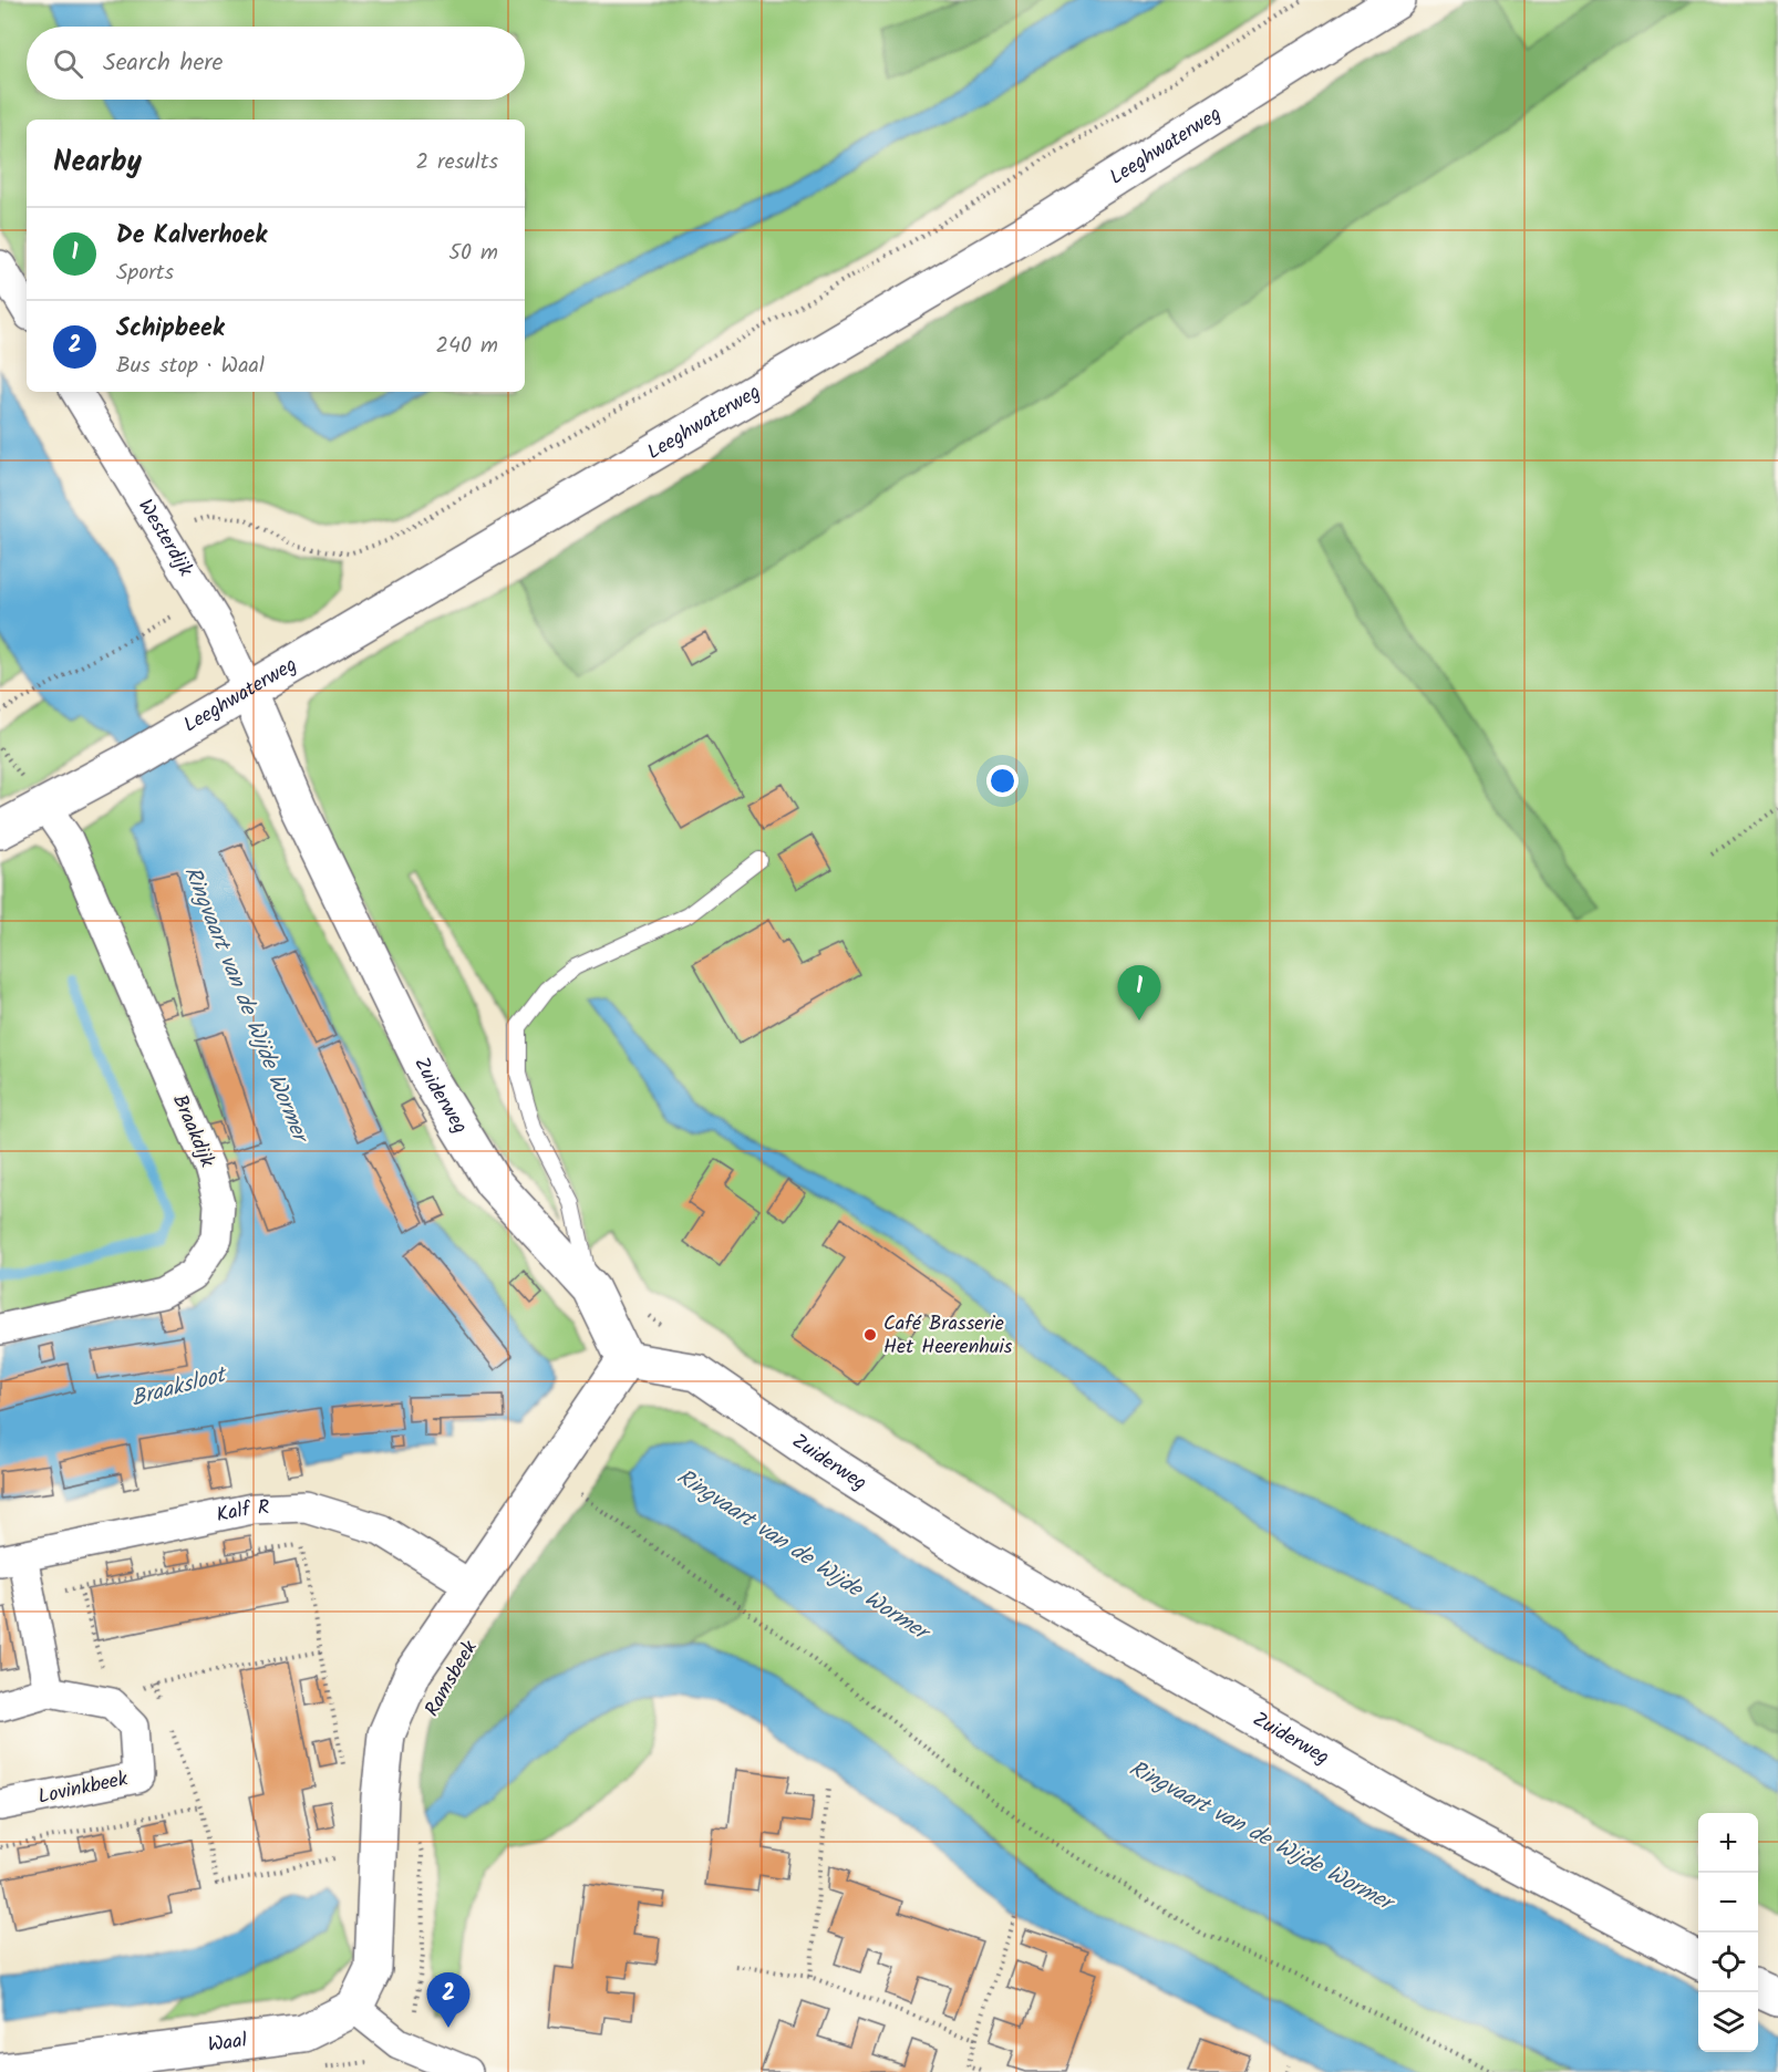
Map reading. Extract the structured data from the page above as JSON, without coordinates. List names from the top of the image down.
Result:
{
  "streets": {
    "main road": [
      "Leeghwaterweg",
      "Zuiderweg",
      "Ramsbeek",
      "Waal"
    ],
    "street": [
      "Westerdijk",
      "Braakdijk",
      "Kalf R",
      "Lovinkbeek"
    ]
  },
  "crossings": [
    ["Leeghwaterweg", "Westerdijk"],
    ["Leeghwaterweg", "Zuiderweg"],
    ["Leeghwaterweg", "Braakdijk"],
    ["Westerdijk", "Zuiderweg"],
    ["Zuiderweg", "Ramsbeek"],
    ["Kalf R", "Ramsbeek"],
    ["Ramsbeek", "Waal"]
  ],
  "water": ["Ringvaart van de Wijde Wormer", "Braaksloot"],
  "places": ["Café Brasserie Het Heerenhuis"],
  "page": {
    "search": "Search here",
    "heading": ["Nearby", "2 results"],
    "list": [
      {
        "mark": "1",
        "name": "De Kalverhoek",
        "note": "Sports",
        "value": "50 m"
      },
      {
        "mark": "2",
        "name": "Schipbeek",
        "note": "Bus stop · Waal",
        "value": "240 m"
      }
    ],
    "pins": ["1", "2"],
    "map_buttons": ["+", "−"]
  }
}
